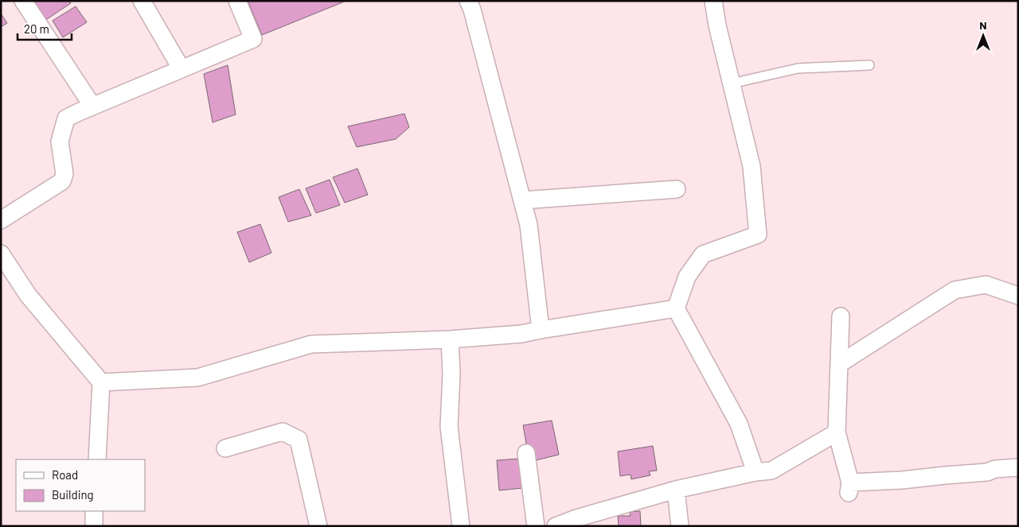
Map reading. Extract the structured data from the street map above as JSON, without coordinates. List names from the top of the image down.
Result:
{
  "legend": ["Road", "Building"],
  "scale_bar": "20 m",
  "north": "top"
}
